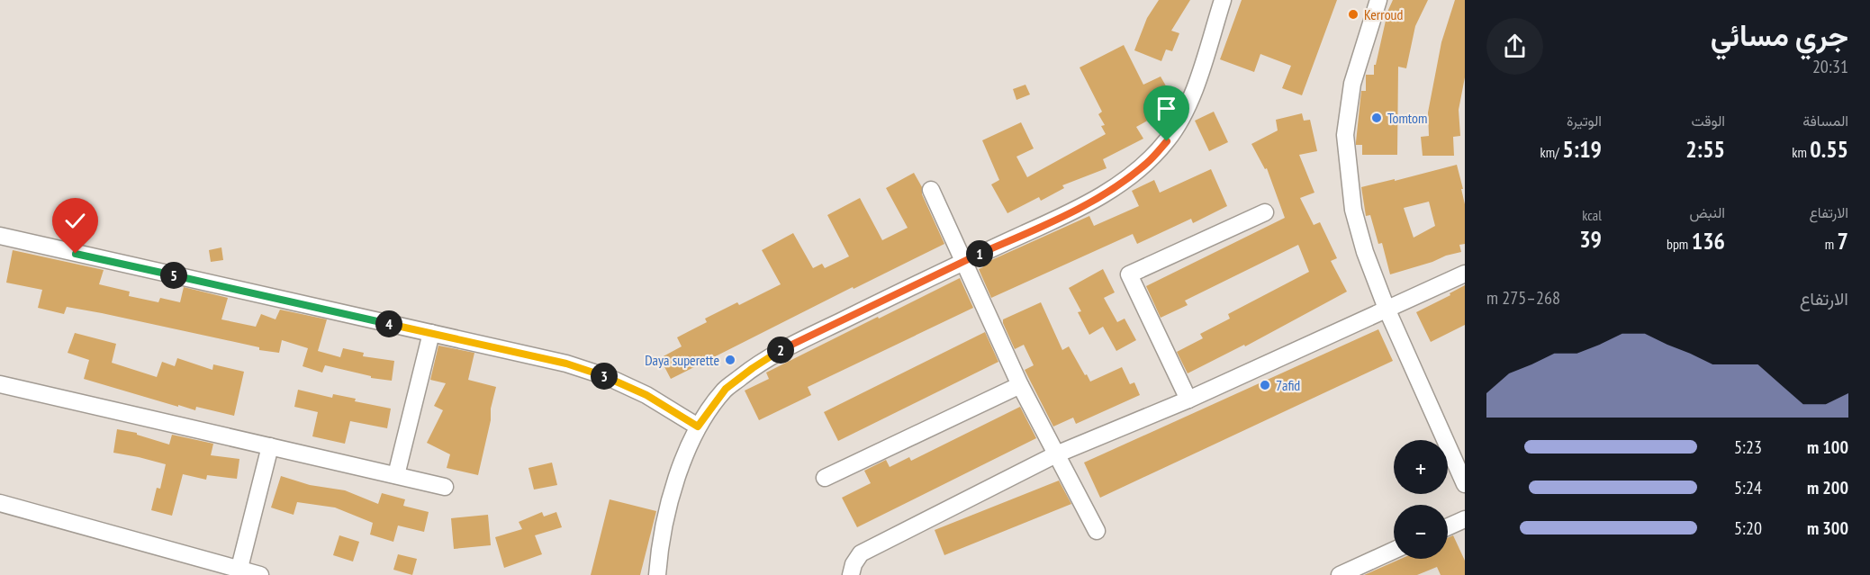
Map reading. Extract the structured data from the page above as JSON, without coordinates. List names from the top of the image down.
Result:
{
  "places": [
    "Kerroud",
    "Tomtom",
    "Daya superette",
    "7afid"
  ],
  "page": {
    "heading": ["جري مسائي", "20:31"],
    "stats": [
      ["المسافة", "0.55 km"],
      ["الوقت", "2:55"],
      ["الوتيرة", "5:19 /km"],
      ["الارتفاع", "7 m"],
      ["النبض", "136 bpm"],
      ["kcal", "39"]
    ],
    "pins": [
      "1",
      "5",
      "4",
      "2",
      "3"
    ],
    "chart": ["الارتفاع", "268–275 m"],
    "list": [
      {
        "name": "100 m",
        "note": "5:23"
      },
      {
        "name": "200 m",
        "note": "5:24"
      },
      {
        "name": "300 m",
        "note": "5:20"
      }
    ],
    "map_buttons": ["+", "−"]
  }
}
